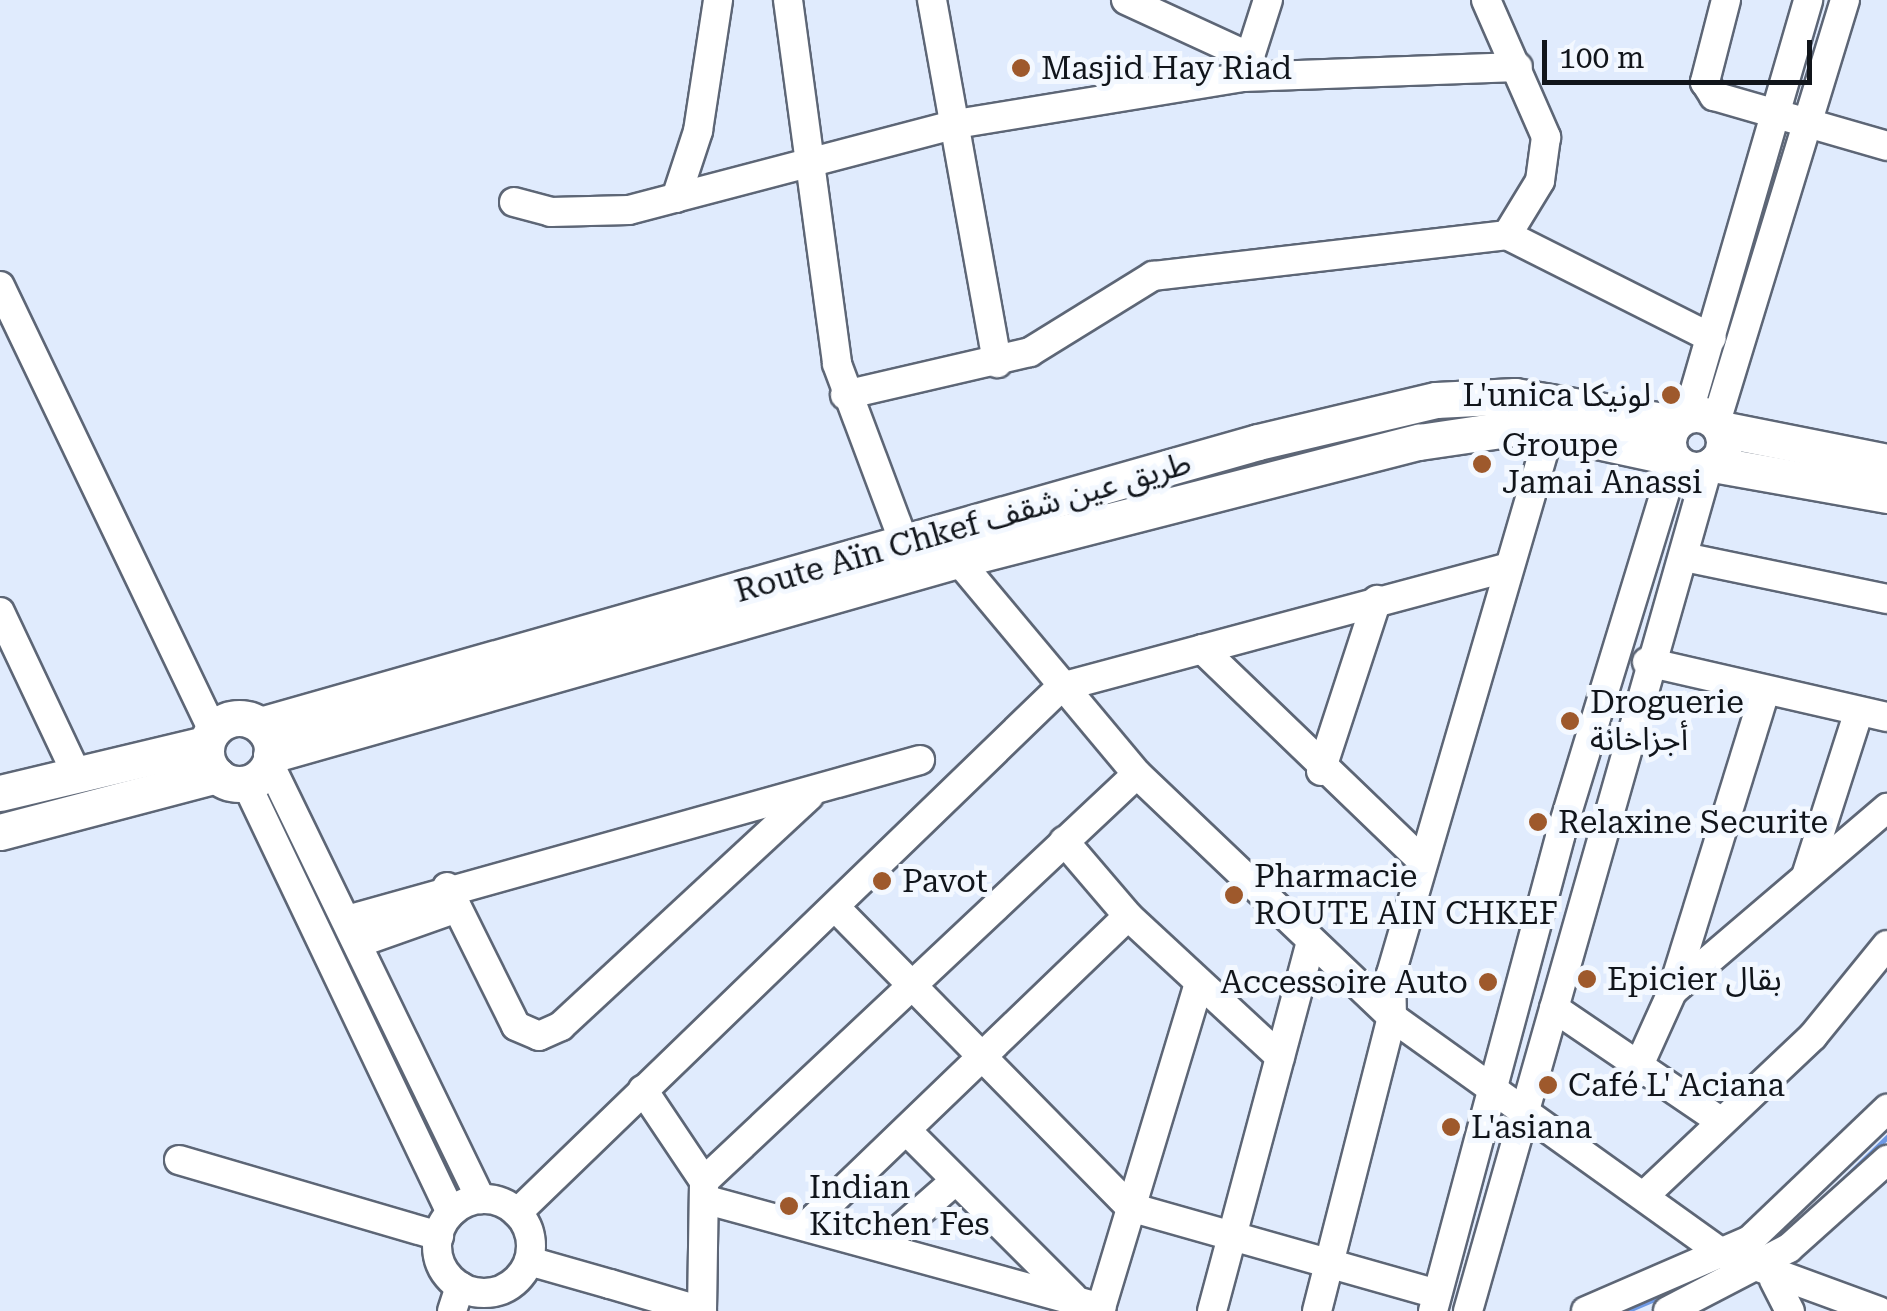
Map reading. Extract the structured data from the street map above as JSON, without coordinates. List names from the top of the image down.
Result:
{
  "streets": {
    "main road": ["Route Aïn Chkef طريق عين شقف"]
  },
  "places": [
    "Masjid Hay Riad",
    "L'unica لونيكا",
    "Groupe Jamai Anassi",
    "Droguerie أجزاخانة",
    "Relaxine Securite",
    "Pavot",
    "Pharmacie ROUTE AIN CHKEF",
    "Epicier بقال",
    "Accessoire Auto",
    "Café L' Aciana",
    "L'asiana",
    "Indian Kitchen Fes"
  ],
  "scale_bar": "100 m"
}
